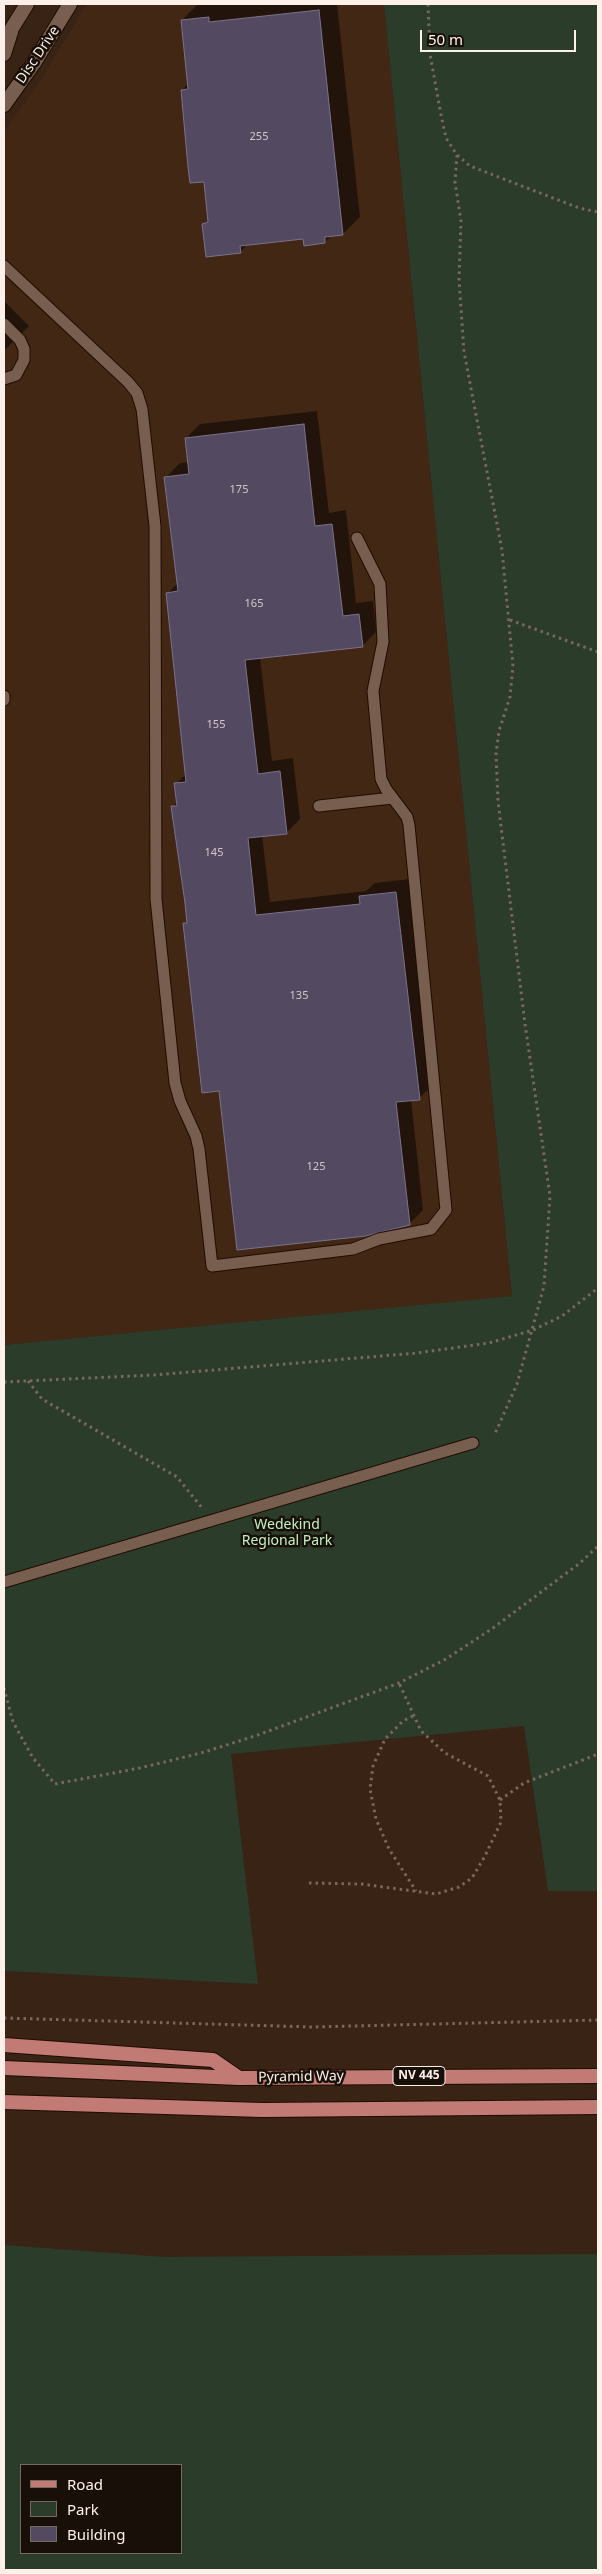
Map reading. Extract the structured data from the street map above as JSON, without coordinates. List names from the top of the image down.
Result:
{
  "streets": {
    "main road": ["Disc Drive", "NV 445", "Pyramid Way"]
  },
  "parks": ["Wedekind Regional Park"],
  "house_numbers": [
    "255",
    "175",
    "165",
    "155",
    "145",
    "135",
    "125"
  ],
  "legend": ["Road", "Park", "Building"],
  "scale_bar": "50 m"
}
